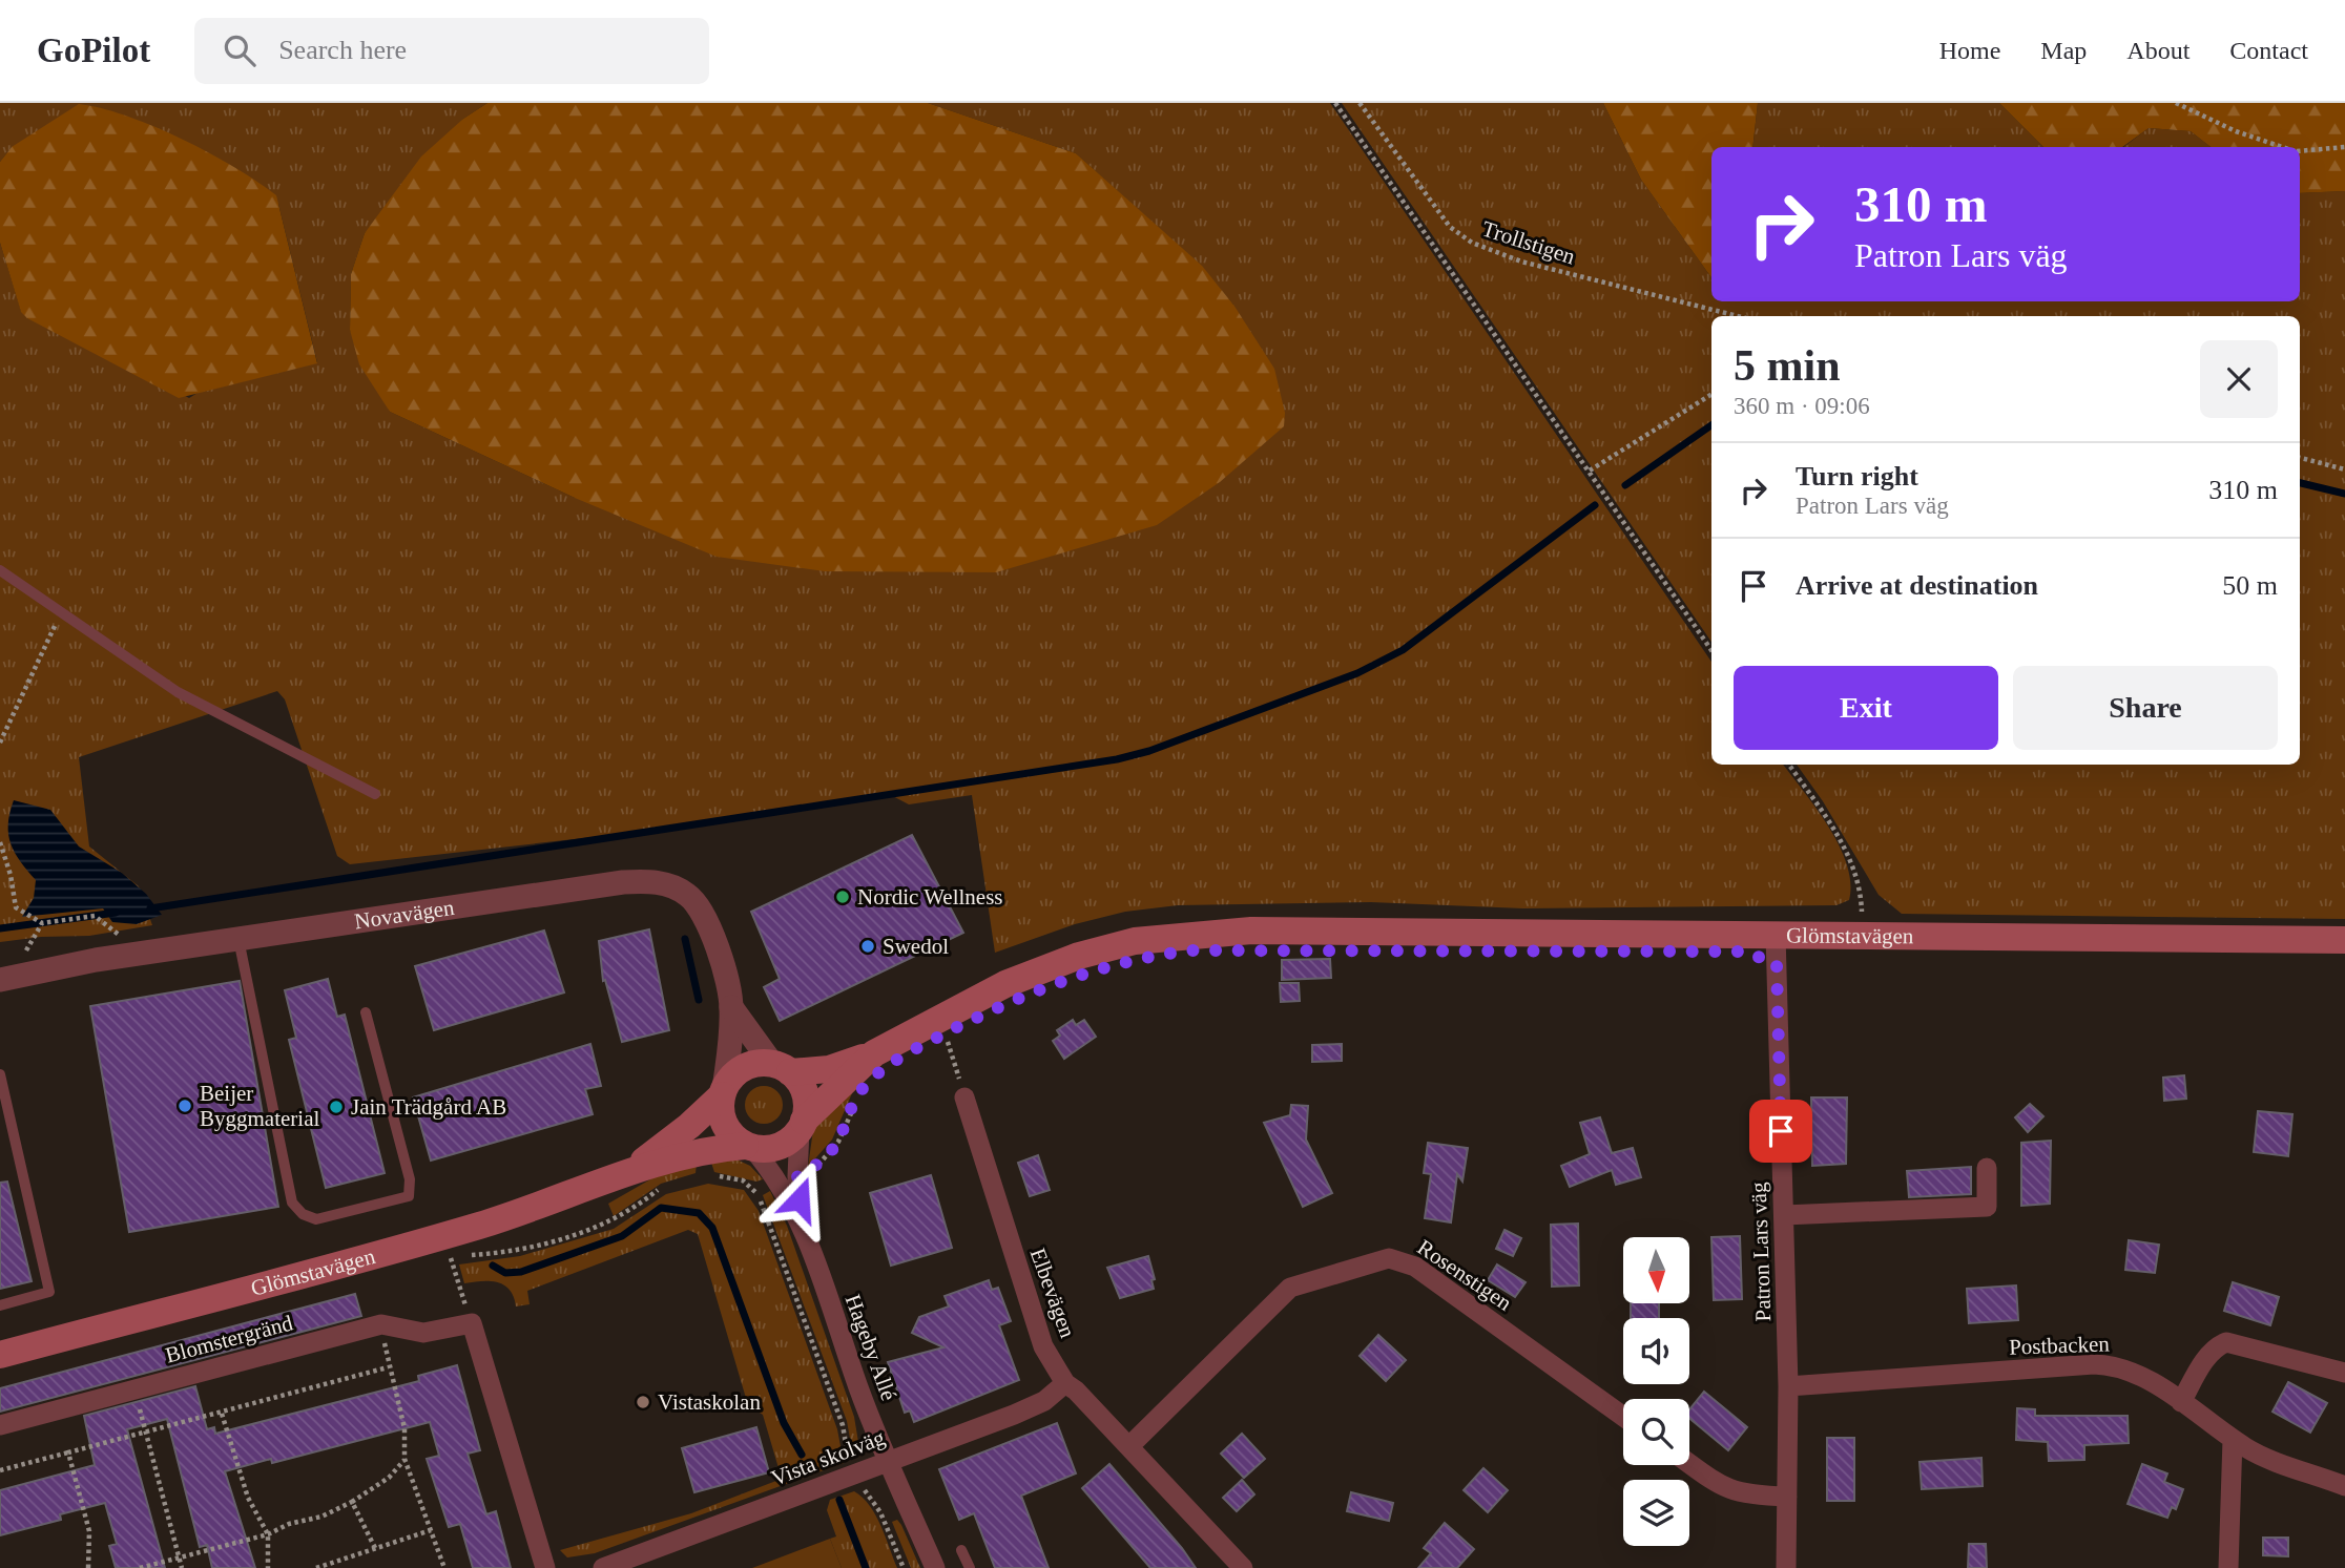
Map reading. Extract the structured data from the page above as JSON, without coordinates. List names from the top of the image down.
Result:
{
  "streets": {
    "main road": ["Glömstavägen"],
    "street": [
      "Novavägen",
      "Patron Lars väg",
      "Rosenstigen",
      "Elbevägen",
      "Blomstergränd",
      "Postbacken",
      "Hageby Allé",
      "Vista skolväg"
    ],
    "path": ["Trollstigen"]
  },
  "crossings": [
    ["Novavägen", "Glömstavägen"],
    ["Novavägen", "Hageby Allé"],
    ["Glömstavägen", "Patron Lars väg"],
    ["Glömstavägen", "Hageby Allé"],
    ["Patron Lars väg", "Postbacken"],
    ["Rosenstigen", "Elbevägen"],
    ["Elbevägen", "Vista skolväg"],
    ["Hageby Allé", "Vista skolväg"]
  ],
  "places": [
    "Nordic Wellness",
    "Swedol",
    "Beijer Byggmaterial",
    "Jain Trädgård AB",
    "Vistaskolan"
  ],
  "north": "bottom",
  "page": {
    "header": "GoPilot",
    "search": "Search here",
    "nav": [
      "Home",
      "Map",
      "About",
      "Contact"
    ],
    "turn": ["310 m", "Patron Lars väg"],
    "heading": ["5 min", "360 m · 09:06"],
    "list": [
      {
        "name": "Turn right",
        "note": "Patron Lars väg",
        "value": "310 m"
      },
      {
        "name": "Arrive at destination",
        "value": "50 m"
      }
    ],
    "buttons": ["Exit", "Share"]
  }
}
